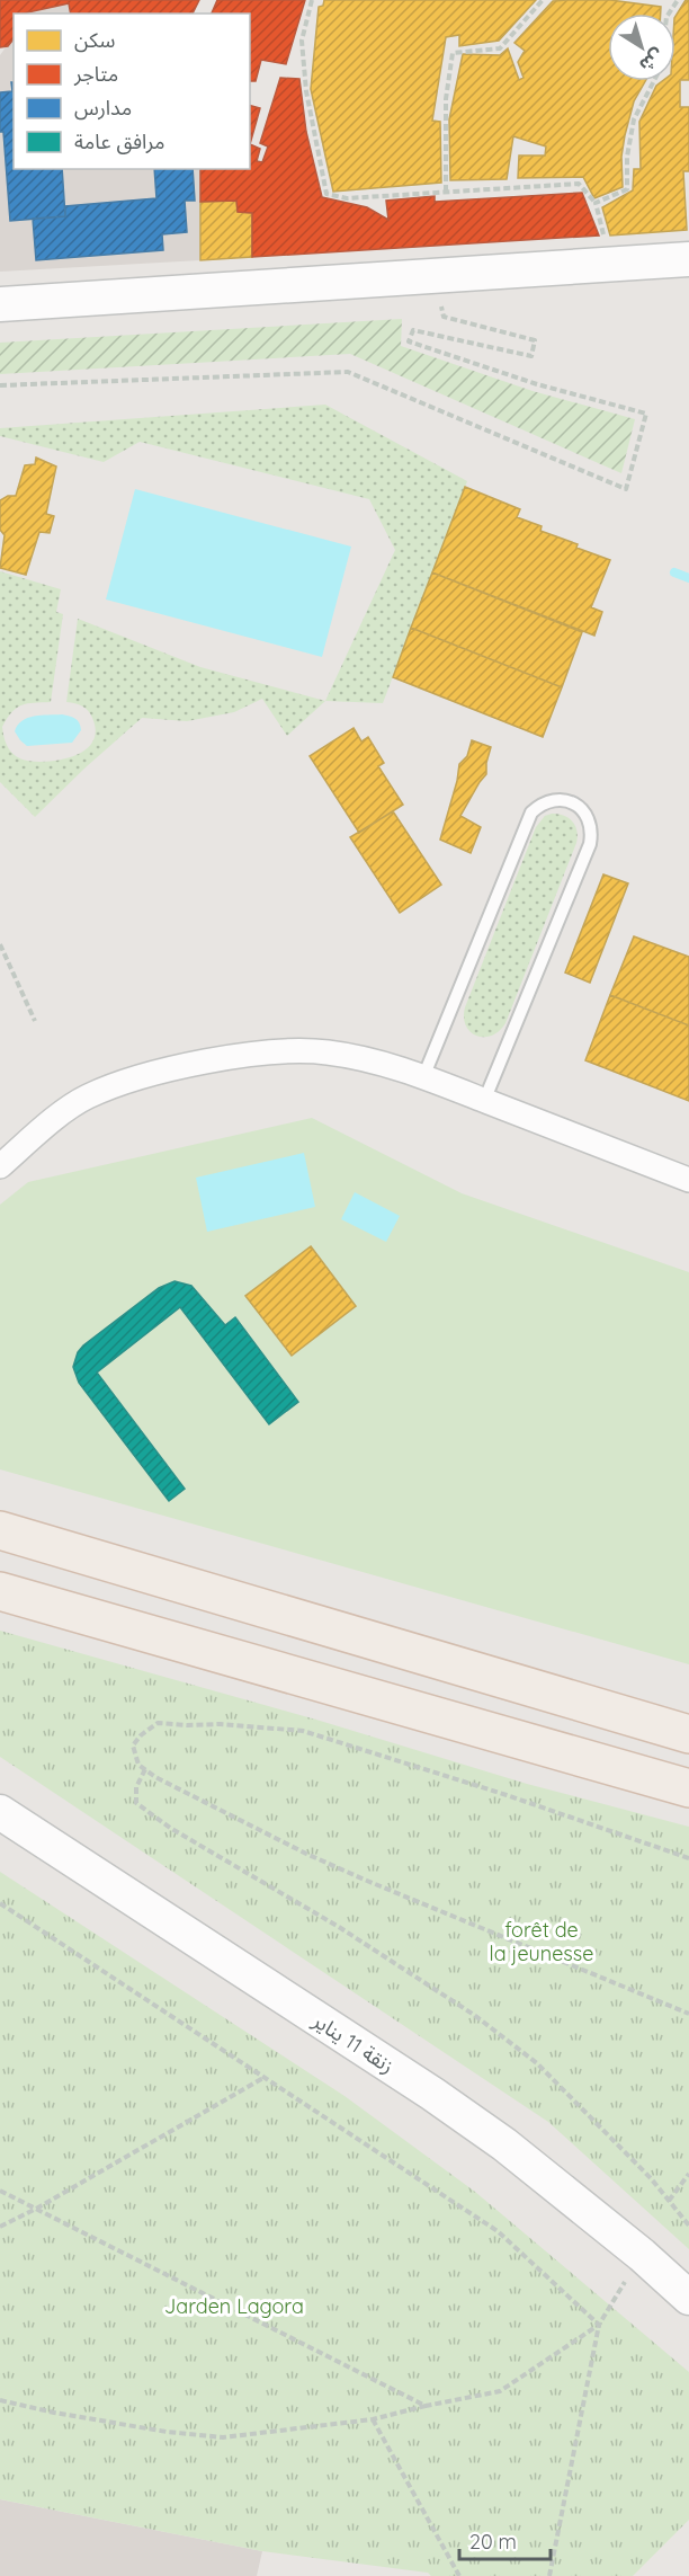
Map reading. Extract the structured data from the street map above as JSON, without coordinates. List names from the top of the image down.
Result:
{
  "streets": {
    "main road": ["زنقة 11 يناير"]
  },
  "parks": ["forêt de la jeunesse", "Jarden Lagora"],
  "legend": [
    "سكن",
    "متاجر",
    "مدارس",
    "مرافق عامة"
  ],
  "scale_bar": "20 m",
  "north": "bottom right"
}
